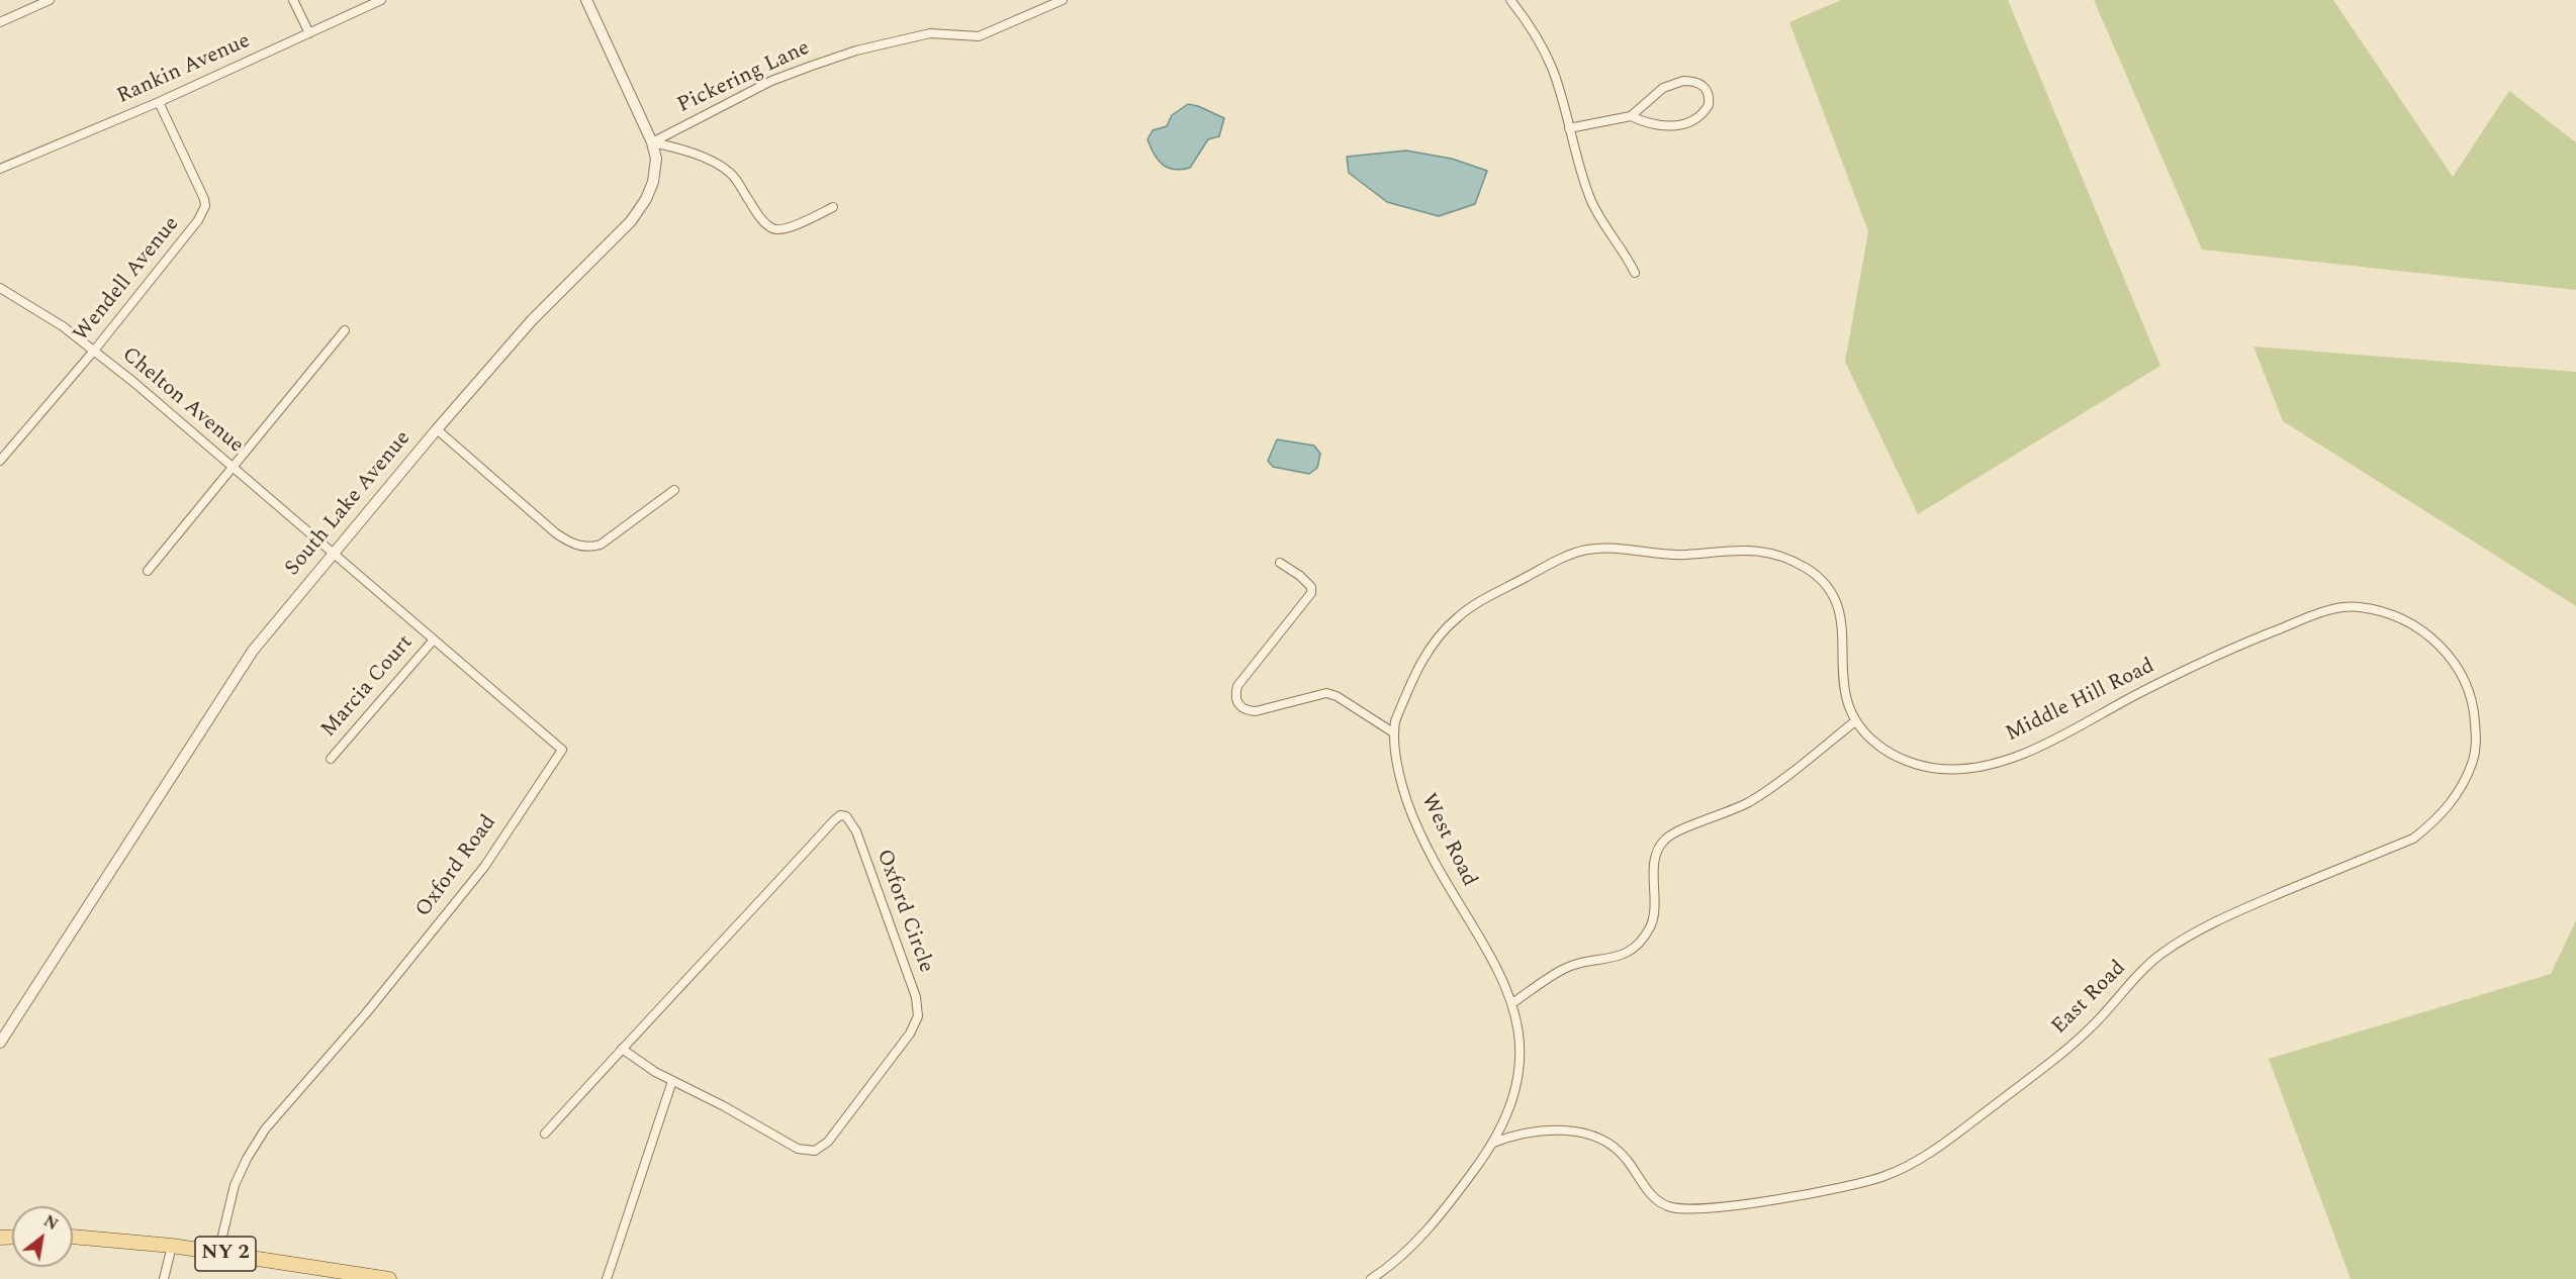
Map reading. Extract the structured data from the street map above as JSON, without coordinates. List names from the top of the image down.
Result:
{
  "streets": {
    "main road": ["NY 2"],
    "street": [
      "Rankin Avenue",
      "Pickering Lane",
      "Wendell Avenue",
      "Chelton Avenue",
      "South Lake Avenue",
      "Marcia Court",
      "Middle Hill Road",
      "West Road",
      "Oxford Road",
      "Oxford Circle",
      "East Road"
    ]
  },
  "crossings": [
    ["Rankin Avenue", "Wendell Avenue"],
    ["Pickering Lane", "South Lake Avenue"],
    ["Wendell Avenue", "Chelton Avenue"],
    ["Chelton Avenue", "South Lake Avenue"],
    ["Chelton Avenue", "Oxford Road"],
    ["South Lake Avenue", "Oxford Road"],
    ["Marcia Court", "Oxford Road"],
    ["Middle Hill Road", "West Road"],
    ["Middle Hill Road", "East Road"],
    ["West Road", "East Road"],
    ["Oxford Road", "NY 2"]
  ],
  "north": "top right"
}
